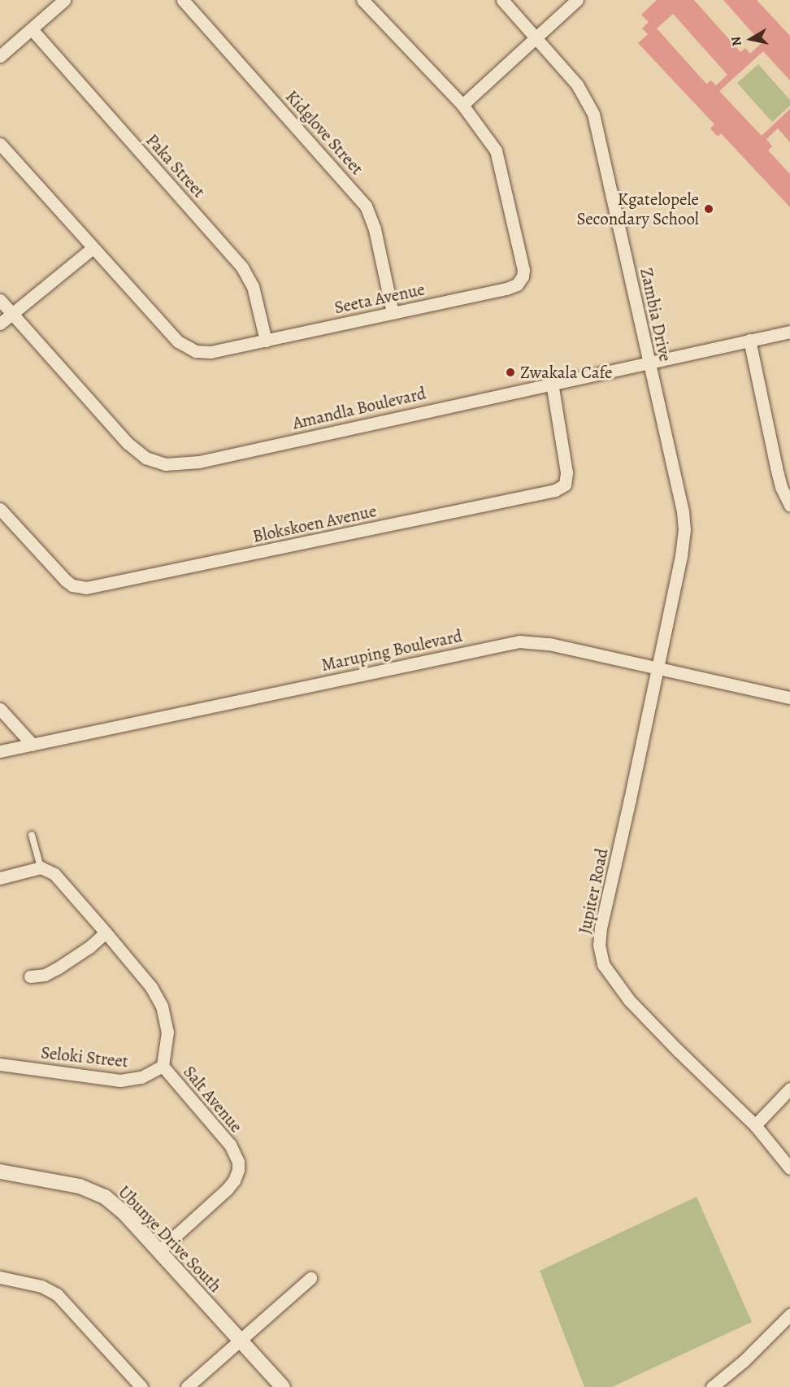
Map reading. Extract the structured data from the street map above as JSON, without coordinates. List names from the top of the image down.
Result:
{
  "streets": {
    "street": [
      "Kidglove Street",
      "Paka Street",
      "Seeta Avenue",
      "Zambia Drive",
      "Amandla Boulevard",
      "Blokskoen Avenue",
      "Maruping Boulevard",
      "Jupiter Road",
      "Seloki Street",
      "Salt Avenue",
      "Ubunye Drive South"
    ]
  },
  "crossings": [
    ["Kidglove Street", "Seeta Avenue"],
    ["Paka Street", "Seeta Avenue"],
    ["Zambia Drive", "Amandla Boulevard"],
    ["Zambia Drive", "Maruping Boulevard"],
    ["Zambia Drive", "Jupiter Road"],
    ["Amandla Boulevard", "Blokskoen Avenue"],
    ["Maruping Boulevard", "Jupiter Road"],
    ["Seloki Street", "Salt Avenue"],
    ["Salt Avenue", "Ubunye Drive South"]
  ],
  "places": ["Kgatelopele Secondary School", "Zwakala Cafe"],
  "north": "left"
}
